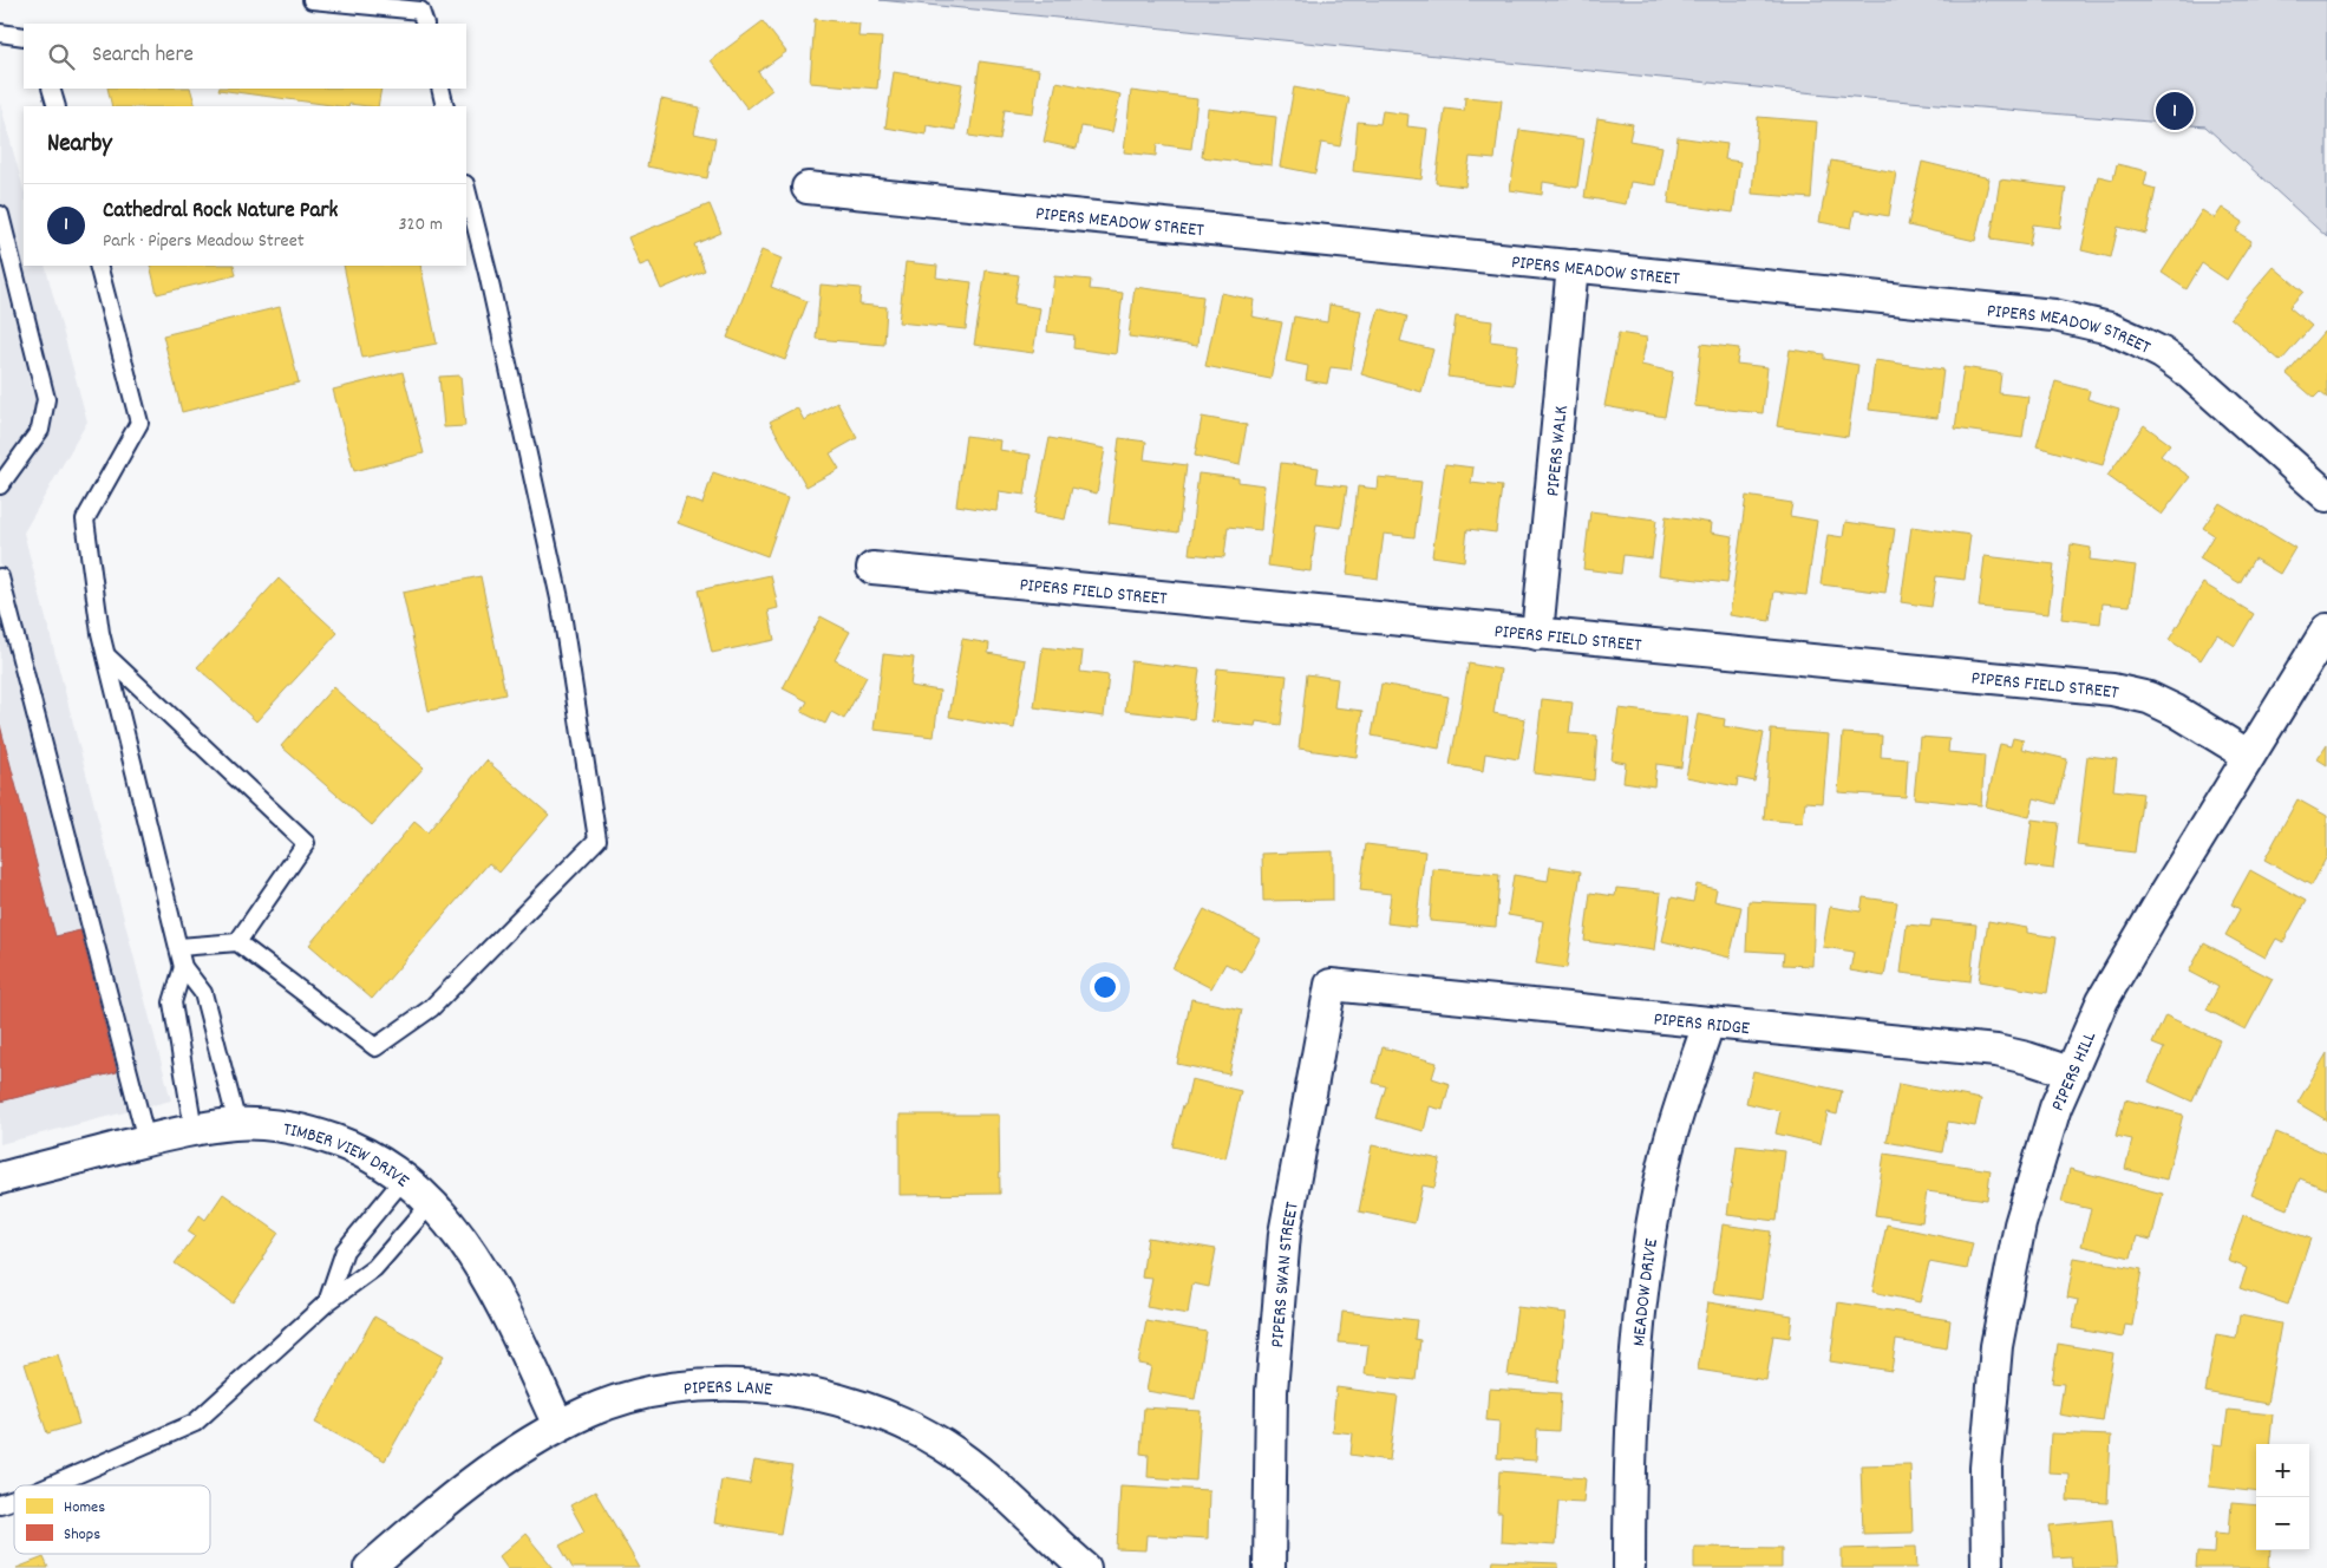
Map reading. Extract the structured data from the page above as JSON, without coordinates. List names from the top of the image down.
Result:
{
  "streets": {
    "street": [
      "PIPERS MEADOW STREET",
      "PIPERS WALK",
      "PIPERS FIELD STREET",
      "PIPERS RIDGE",
      "PIPERS HILL",
      "TIMBER VIEW DRIVE",
      "PIPERS SWAN STREET",
      "MEADOW DRIVE",
      "PIPERS LANE"
    ]
  },
  "crossings": [
    ["PIPERS MEADOW STREET", "PIPERS WALK"],
    ["PIPERS WALK", "PIPERS FIELD STREET"],
    ["PIPERS FIELD STREET", "PIPERS HILL"],
    ["PIPERS RIDGE", "PIPERS HILL"],
    ["PIPERS RIDGE", "PIPERS SWAN STREET"],
    ["PIPERS RIDGE", "MEADOW DRIVE"],
    ["TIMBER VIEW DRIVE", "PIPERS LANE"]
  ],
  "legend": ["Homes", "Shops"],
  "page": {
    "search": "Search here",
    "pins": "1",
    "heading": "Nearby",
    "list": [
      {
        "mark": "1",
        "name": "Cathedral Rock Nature Park",
        "note": "Park · Pipers Meadow Street",
        "value": "320 m"
      }
    ],
    "map_buttons": ["+", "−"]
  }
}
